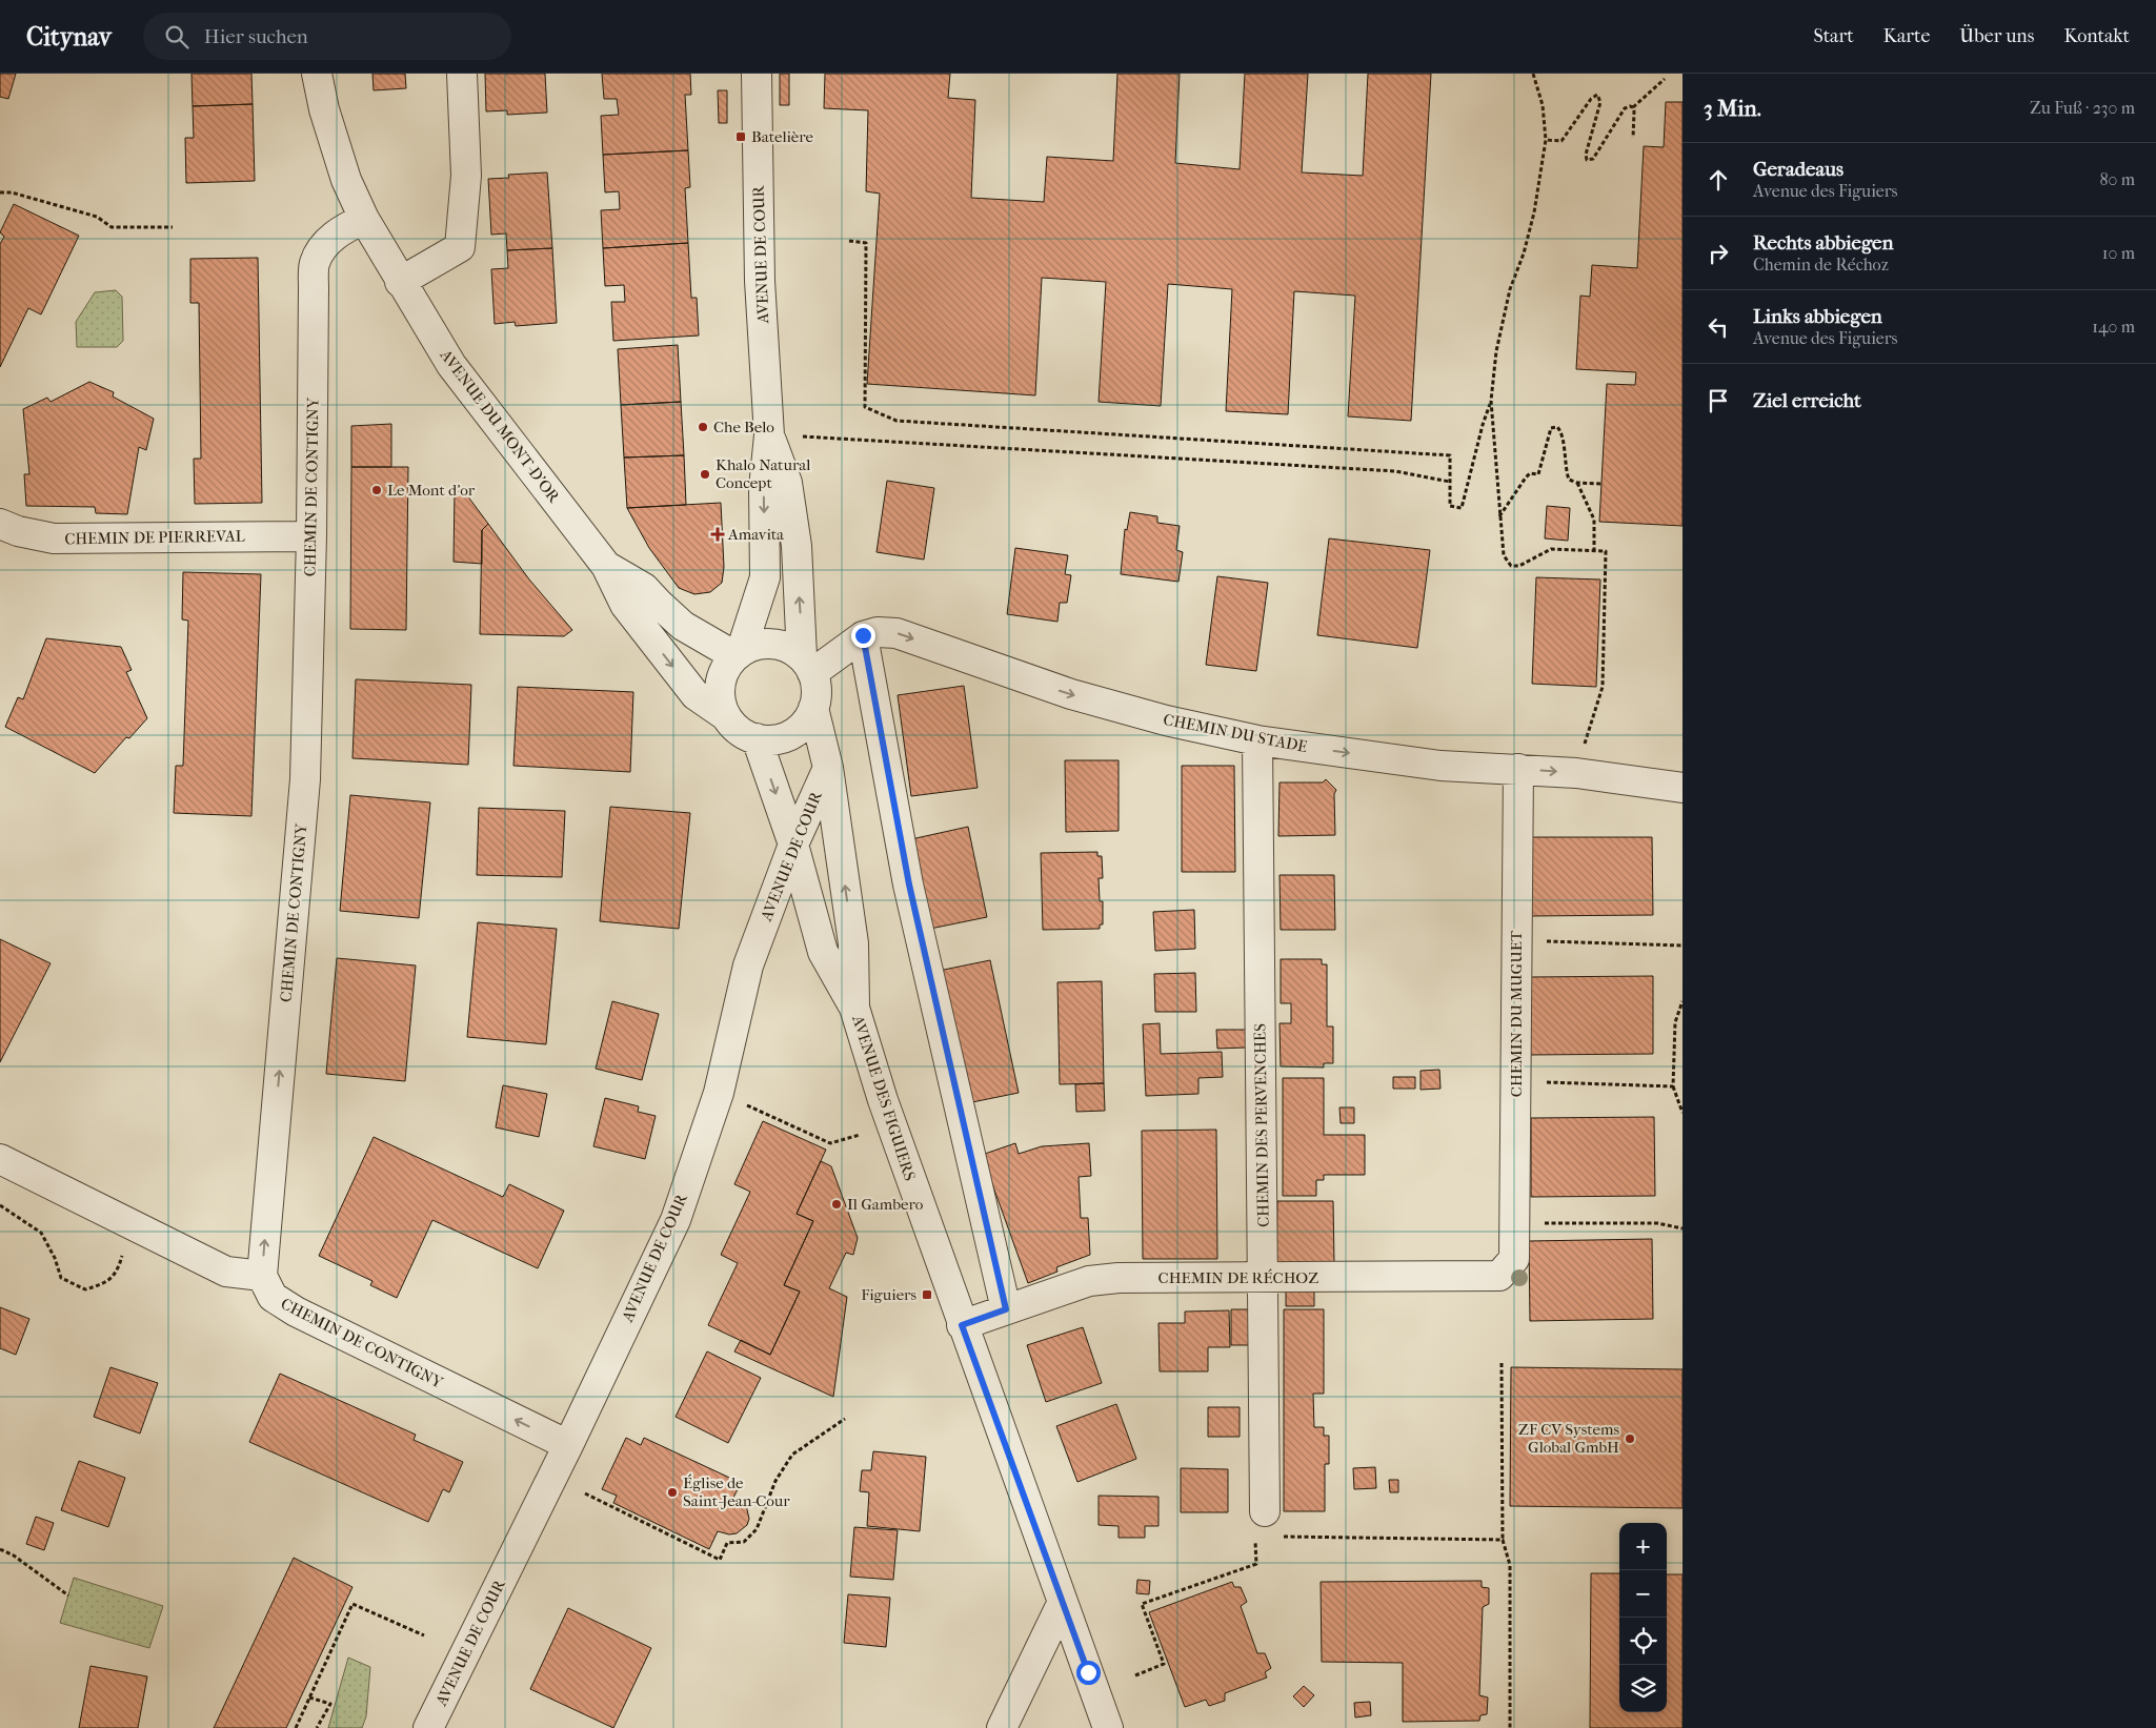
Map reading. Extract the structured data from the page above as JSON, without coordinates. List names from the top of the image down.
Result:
{
  "streets": {
    "street": [
      "AVENUE DE COUR",
      "AVENUE DU MONT-D'OR",
      "CHEMIN DE CONTIGNY",
      "CHEMIN DE PIERREVAL",
      "CHEMIN DU STADE",
      "CHEMIN DU MUGUET",
      "AVENUE DES FIGUIERS",
      "CHEMIN DES PERVENCHES",
      "CHEMIN DE RÉCHOZ"
    ]
  },
  "crossings": [
    ["AVENUE DE COUR", "AVENUE DU MONT-D'OR"],
    ["AVENUE DE COUR", "CHEMIN DE CONTIGNY"],
    ["AVENUE DE COUR", "AVENUE DES FIGUIERS"],
    ["AVENUE DU MONT-D'OR", "CHEMIN DE CONTIGNY"],
    ["AVENUE DU MONT-D'OR", "AVENUE DES FIGUIERS"],
    ["CHEMIN DE CONTIGNY", "CHEMIN DE PIERREVAL"],
    ["CHEMIN DU STADE", "CHEMIN DU MUGUET"],
    ["CHEMIN DU STADE", "CHEMIN DES PERVENCHES"],
    ["CHEMIN DU MUGUET", "CHEMIN DE RÉCHOZ"],
    ["AVENUE DES FIGUIERS", "CHEMIN DE RÉCHOZ"],
    ["CHEMIN DES PERVENCHES", "CHEMIN DE RÉCHOZ"]
  ],
  "one_way": ["CHEMIN DE CONTIGNY", "CHEMIN DU STADE"],
  "places": {
    "transit": ["Batelière", "Figuiers"],
    "other": [
      "Che Belo",
      "Khalo Natural Concept",
      "Le Mont d'or",
      "Il Gambero",
      "ZF CV Systems Global GmbH",
      "Église de Saint-Jean-Cour"
    ],
    "health": ["Amavita"]
  },
  "page": {
    "header": "Citynav",
    "search": "Hier suchen",
    "nav": [
      "Start",
      "Karte",
      "Über uns",
      "Kontakt"
    ],
    "heading": ["3 Min.", "Zu Fuß · 230 m"],
    "list": [
      ["Geradeaus", "Avenue des Figuiers", "80 m"],
      ["Rechts abbiegen", "Chemin de Réchoz", "10 m"],
      ["Links abbiegen", "Avenue des Figuiers", "140 m"],
      "Ziel erreicht"
    ],
    "map_buttons": ["+", "−"]
  }
}
